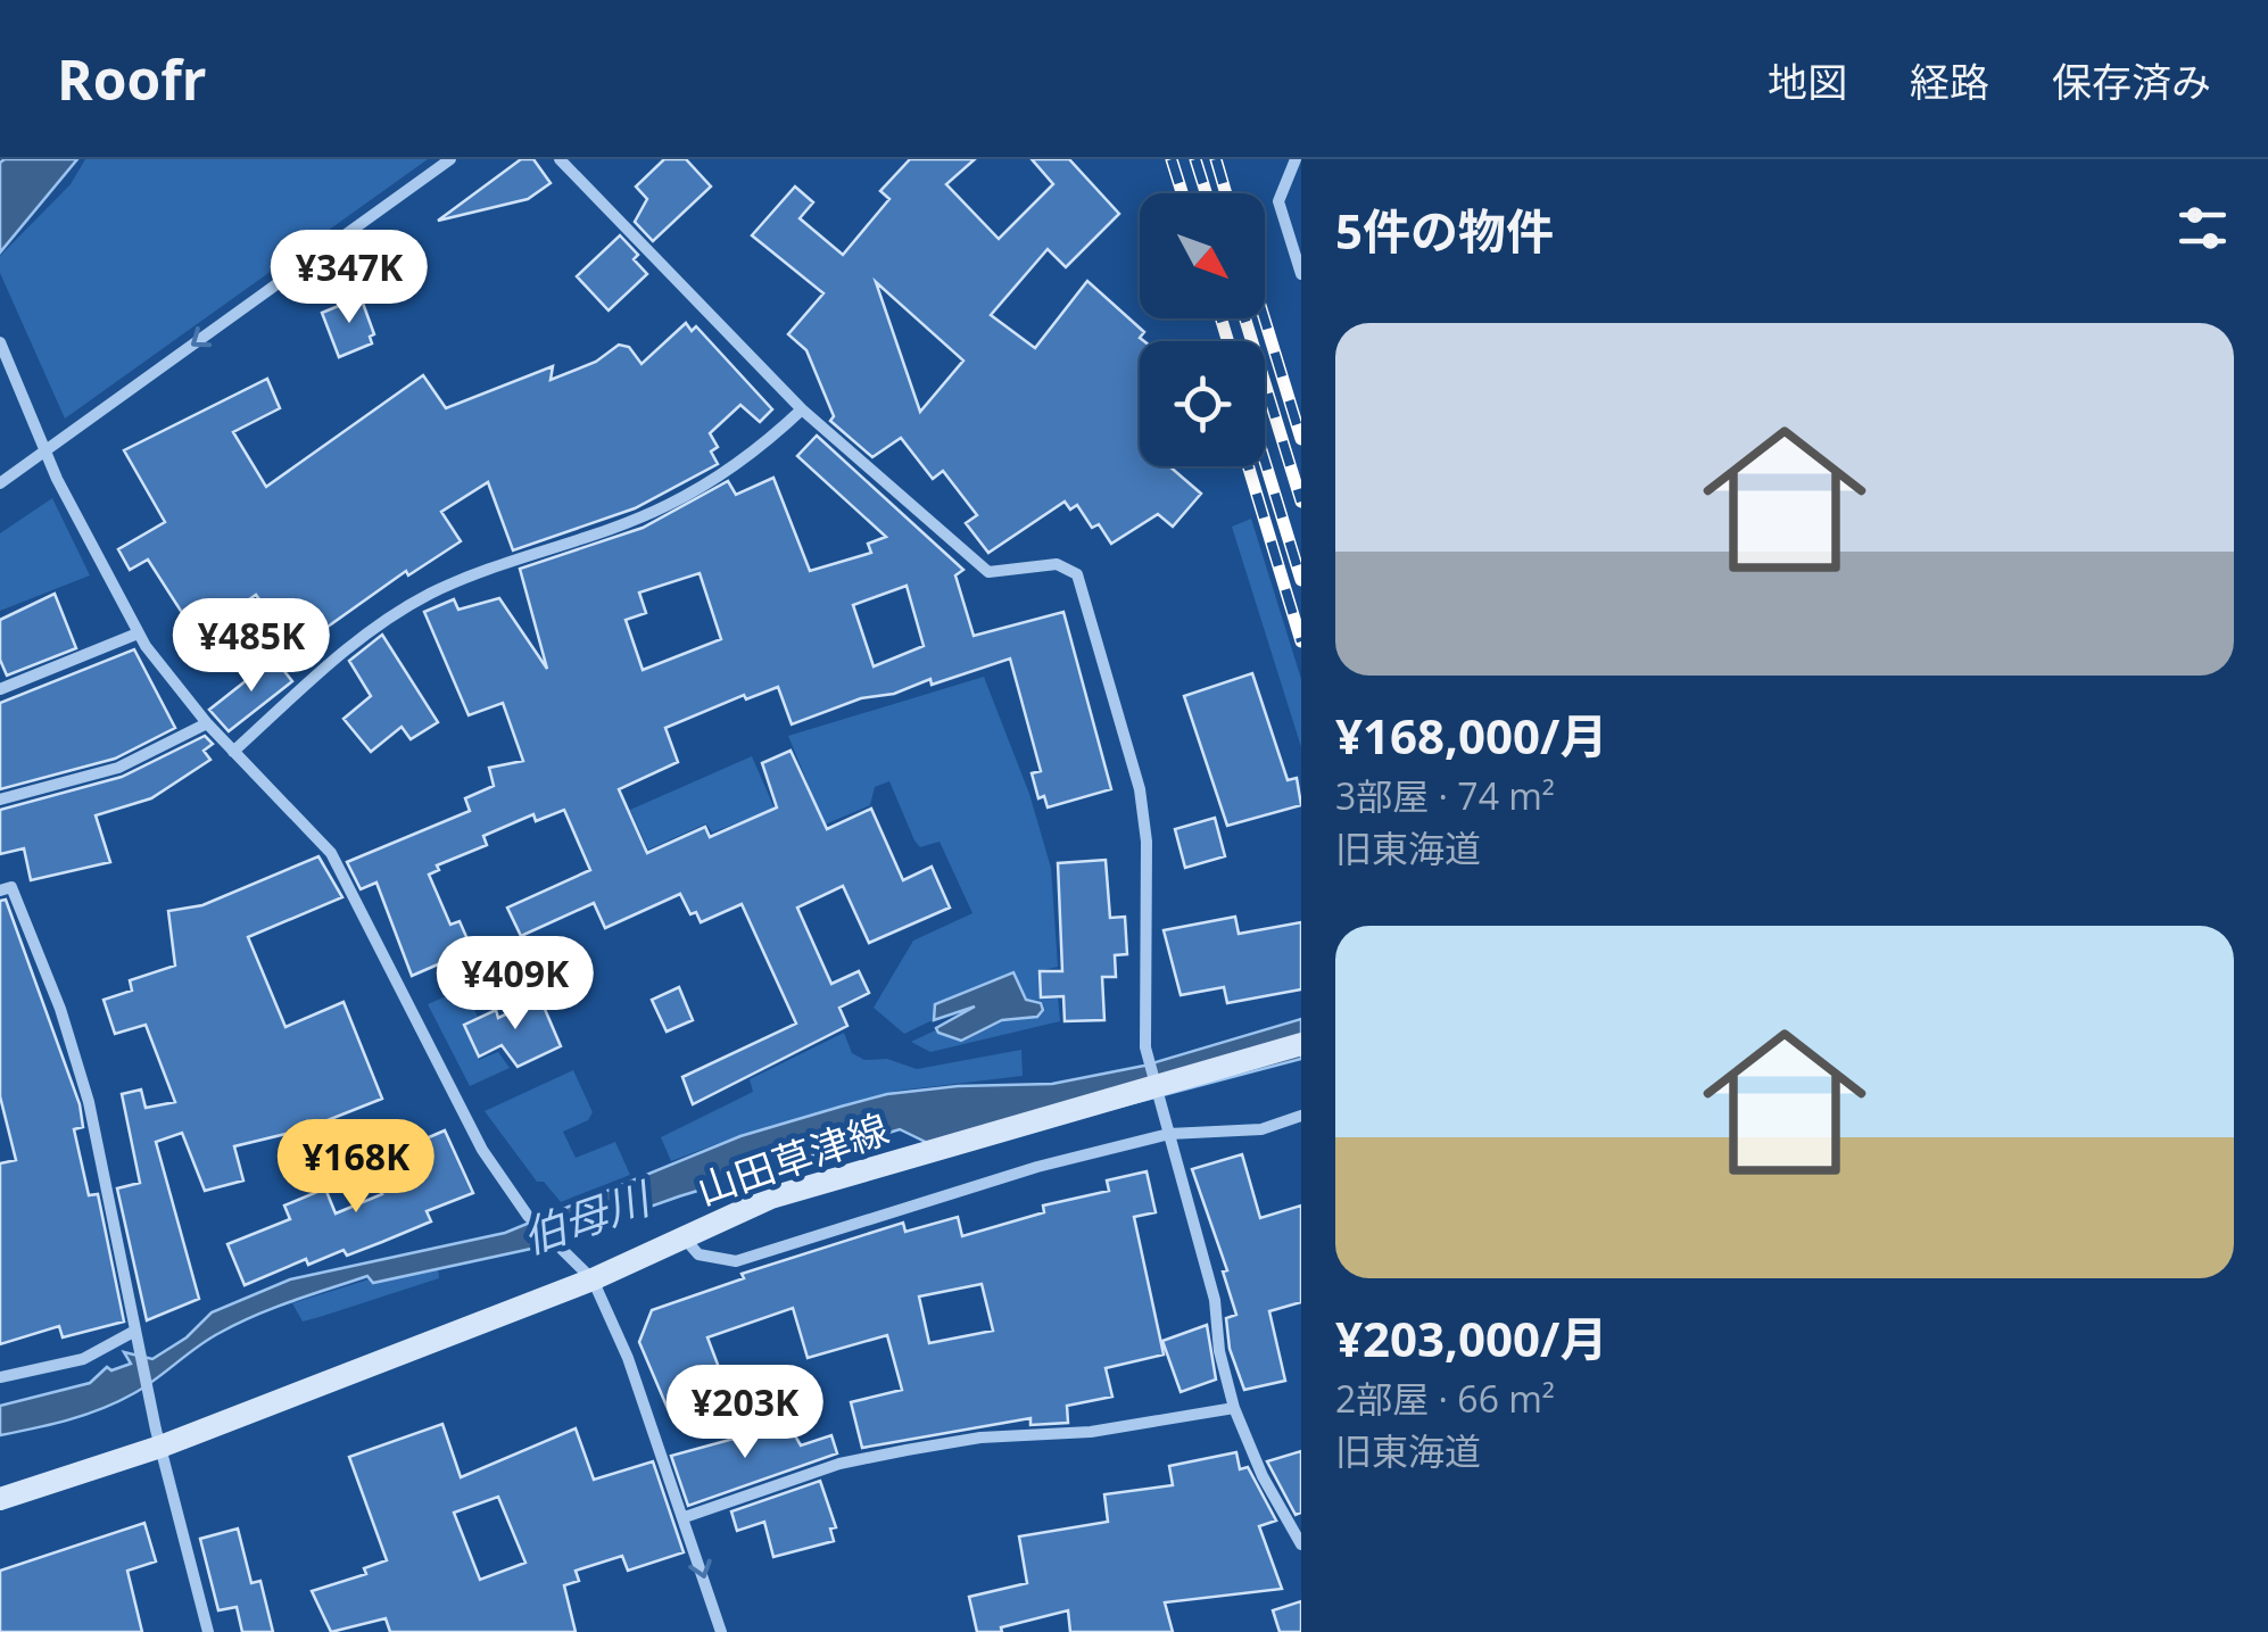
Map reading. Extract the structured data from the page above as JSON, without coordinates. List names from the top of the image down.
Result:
{
  "streets": {
    "main road": ["山田草津線"]
  },
  "water": ["伯母川"],
  "north": "bottom right",
  "page": {
    "header": "Roofr",
    "nav": ["地図", "経路", "保存済み"],
    "heading": "5件の物件",
    "price": [
      "¥347K",
      "¥485K",
      "¥409K",
      "¥168K",
      "¥203K"
    ],
    "list": [
      {
        "name": "¥168,000/月",
        "note": "3部屋 · 74 m² · 旧東海道"
      },
      {
        "name": "¥203,000/月",
        "note": "2部屋 · 66 m² · 旧東海道"
      }
    ]
  }
}
